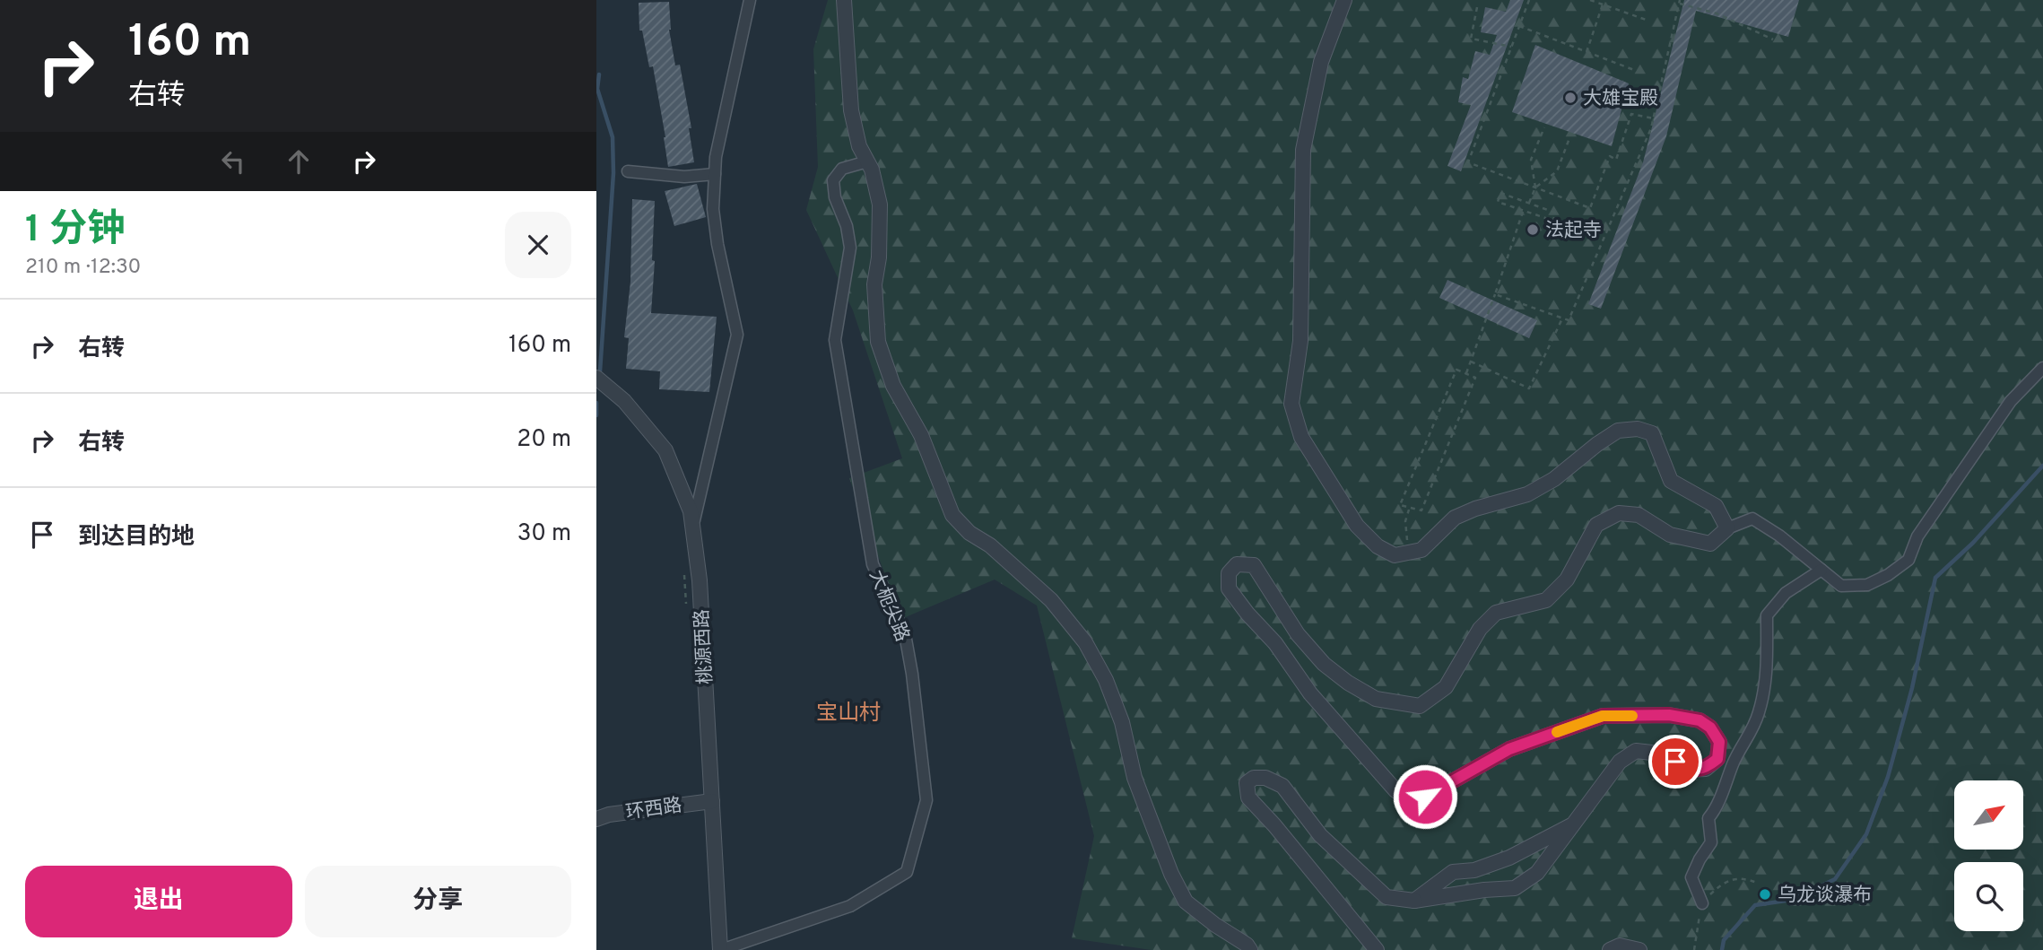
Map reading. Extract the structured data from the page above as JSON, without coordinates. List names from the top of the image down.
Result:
{
  "streets": {
    "street": ["大枙尖路", "桃源西路", "环西路"]
  },
  "crossings": [
    ["大枙尖路", "桃源西路"],
    ["桃源西路", "环西路"]
  ],
  "districts": ["宝山村"],
  "places": ["大雄宝殿", "法起寺", "乌龙谈瀑布"],
  "north": "top right",
  "page": {
    "turn": ["160 m", "右转"],
    "heading": ["1 分钟", "210 m · 12:30"],
    "list": [
      {
        "name": "右转",
        "value": "160 m"
      },
      {
        "name": "右转",
        "value": "20 m"
      },
      {
        "name": "到达目的地",
        "value": "30 m"
      }
    ],
    "buttons": ["退出", "分享"]
  }
}
